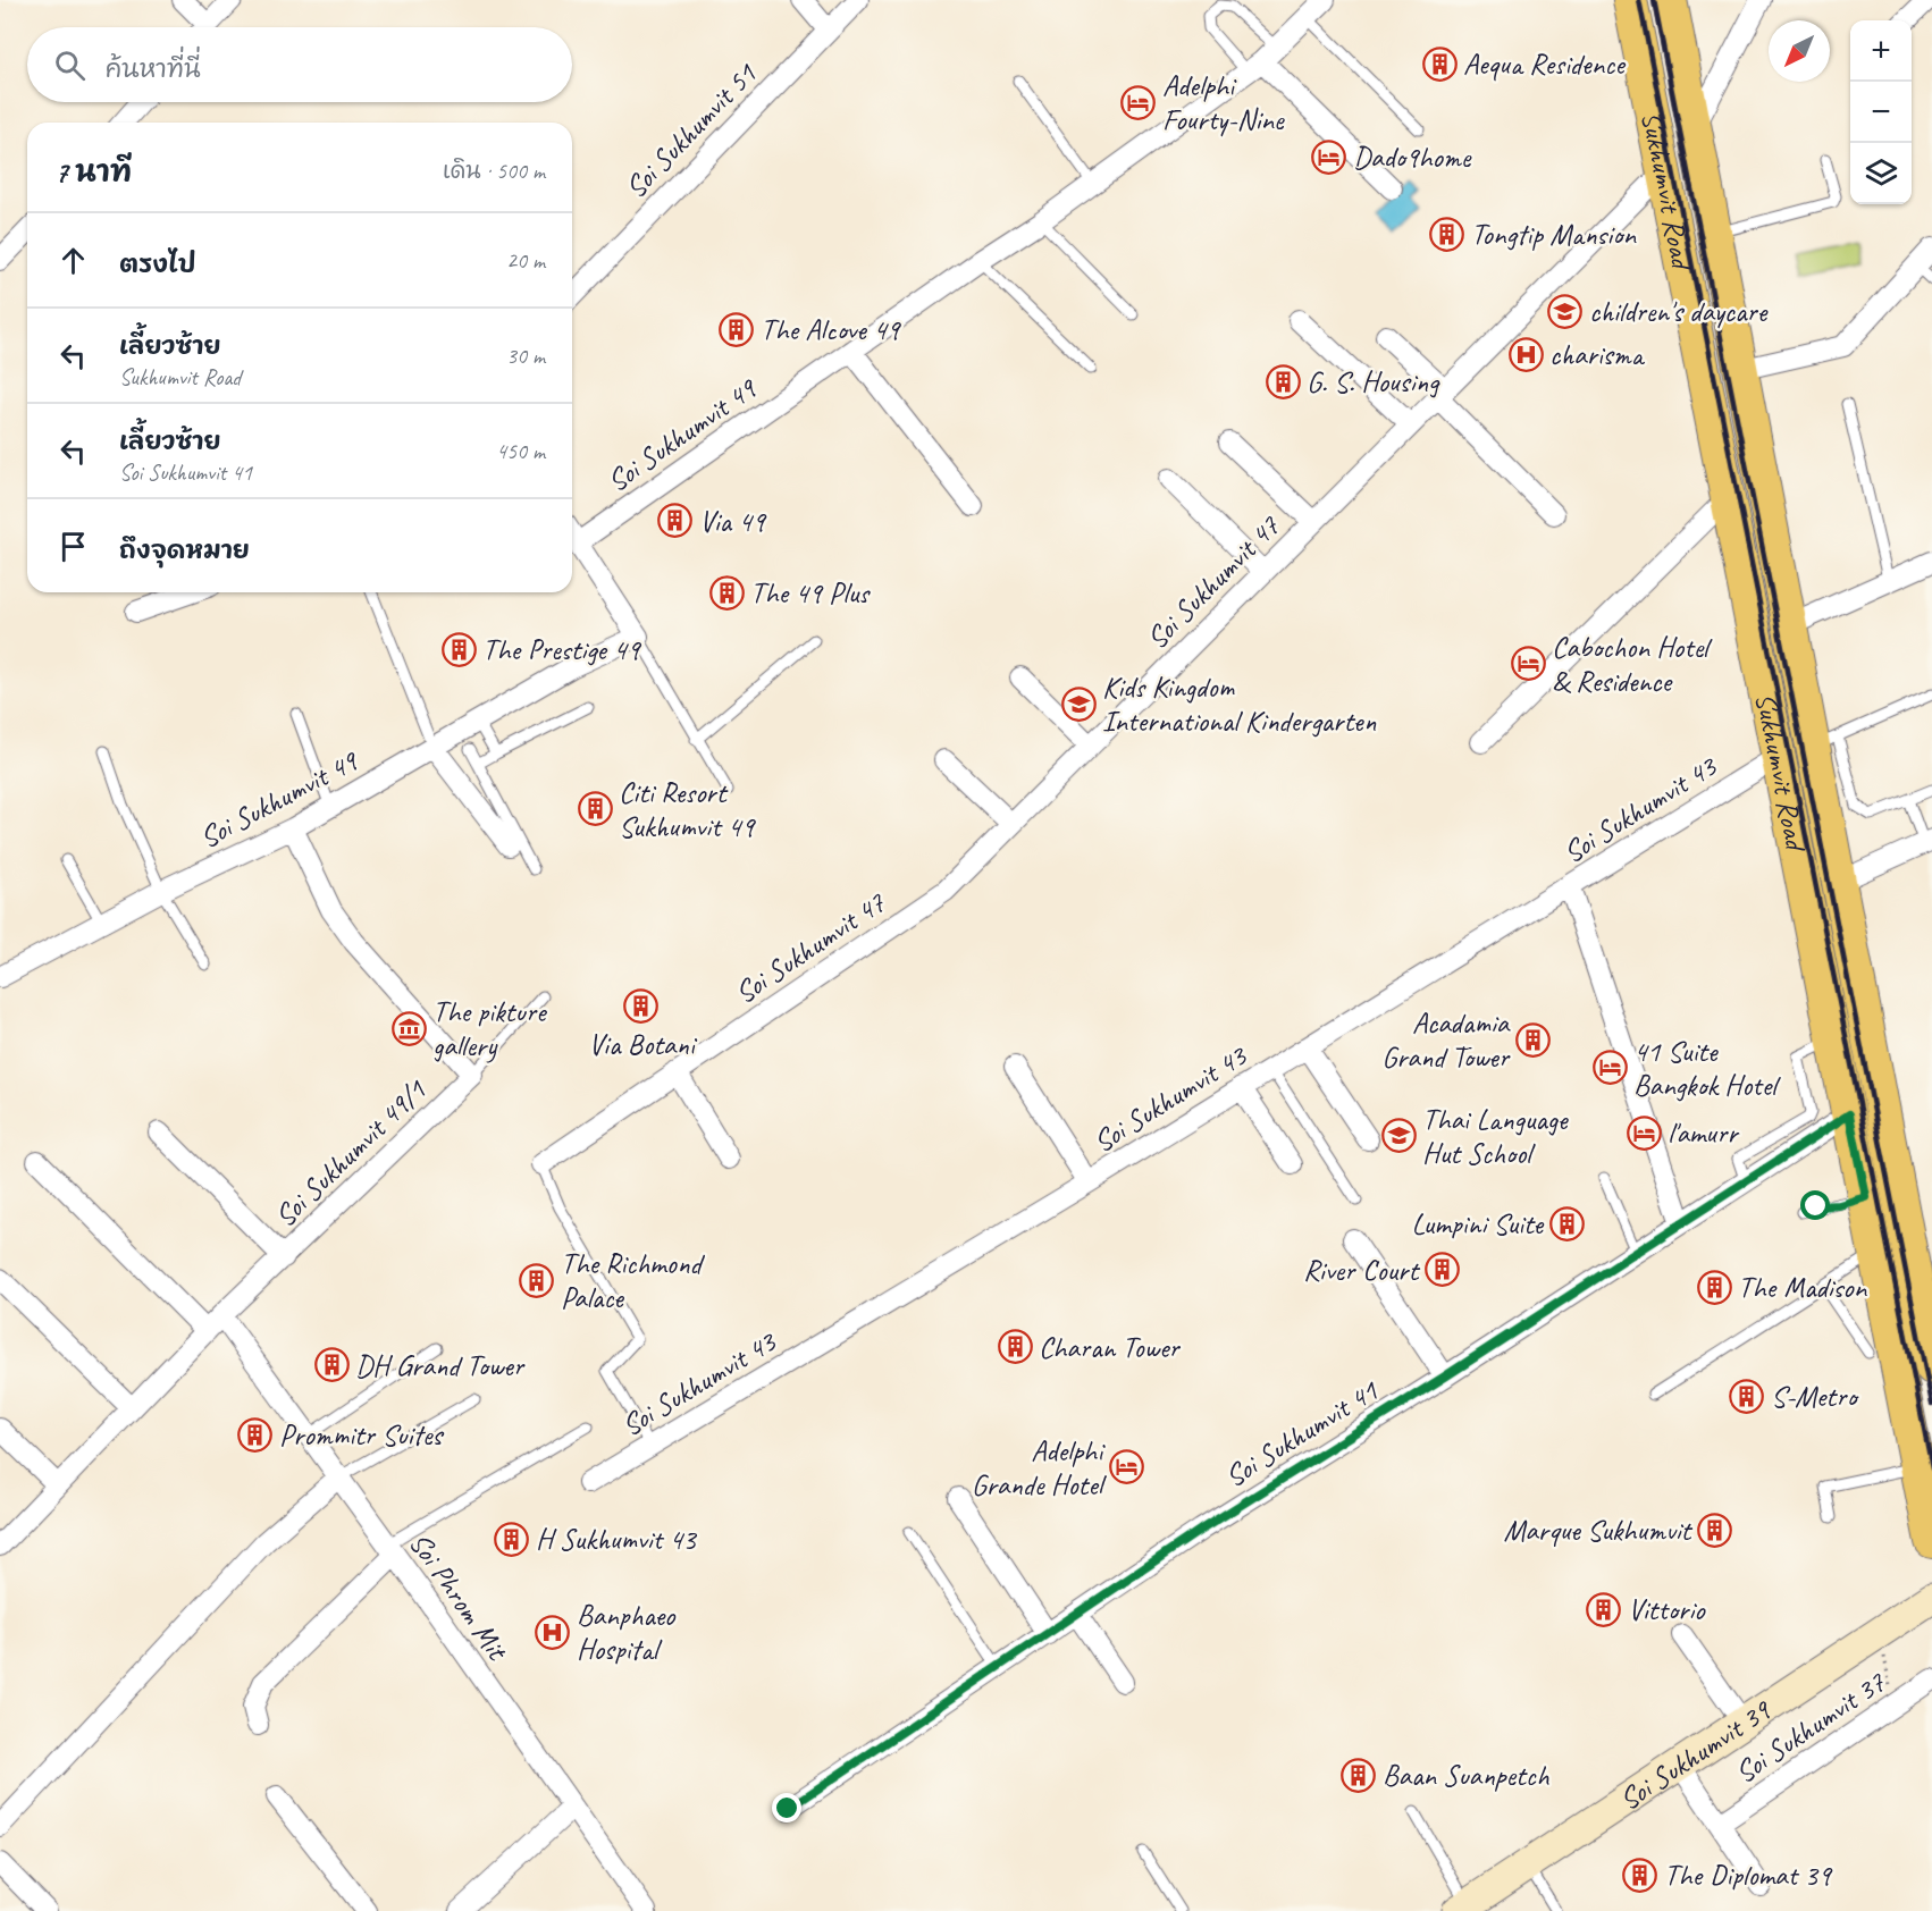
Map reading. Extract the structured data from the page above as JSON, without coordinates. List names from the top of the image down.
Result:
{
  "streets": {
    "main road": ["Sukhumvit Road"],
    "street": [
      "Soi Sukhumvit 51",
      "Soi Sukhumvit 49",
      "Soi Sukhumvit 47",
      "Soi Sukhumvit 43",
      "Soi Sukhumvit 49/1",
      "Soi Sukhumvit 41",
      "Soi Phrom Mit",
      "Soi Sukhumvit 37",
      "Soi Sukhumvit 39"
    ]
  },
  "crossings": [
    ["Sukhumvit Road", "Soi Sukhumvit 47"],
    ["Sukhumvit Road", "Soi Sukhumvit 43"],
    ["Sukhumvit Road", "Soi Sukhumvit 41"],
    ["Soi Sukhumvit 49/1", "Soi Phrom Mit"]
  ],
  "places": {
    "building": [
      "Aequa Residence",
      "Tongtip Mansion",
      "The Alcove 49",
      "G. S. Housing",
      "Via 49",
      "The 49 Plus",
      "The Prestige 49",
      "Citi Resort Sukhumvit 49",
      "Via Botani",
      "Acadamia Grand Tower",
      "Lumpini Suite",
      "River Court",
      "The Richmond Palace",
      "The Madison",
      "Charan Tower",
      "DH Grand Tower",
      "S-Metro",
      "Prommitr Suites",
      "Marque Sukhumvit",
      "H Sukhumvit 43",
      "Vittorio",
      "Baan Suanpetch",
      "The Diplomat 39"
    ],
    "hotel": [
      "Adelphi Fourty-Nine",
      "Dado9home",
      "Cabochon Hotel & Residence",
      "41 Suite Bangkok Hotel",
      "l'amurr",
      "Adelphi Grande Hotel"
    ],
    "school or university": ["children's daycare", "Kids Kingdom International Kindergarten", "Thai Language Hut School"],
    "hospital": ["charisma", "Banphaeo Hospital"],
    "museum": ["The pikture gallery"]
  },
  "north": "bottom left",
  "page": {
    "map_buttons": ["+", "−"],
    "search": "ค้นหาที่นี่",
    "heading": ["7 นาที", "เดิน · 500 m"],
    "list": [
      ["ตรงไป", "20 m"],
      ["เลี้ยวซ้าย", "Sukhumvit Road", "30 m"],
      ["เลี้ยวซ้าย", "Soi Sukhumvit 41", "450 m"],
      "ถึงจุดหมาย"
    ]
  }
}
